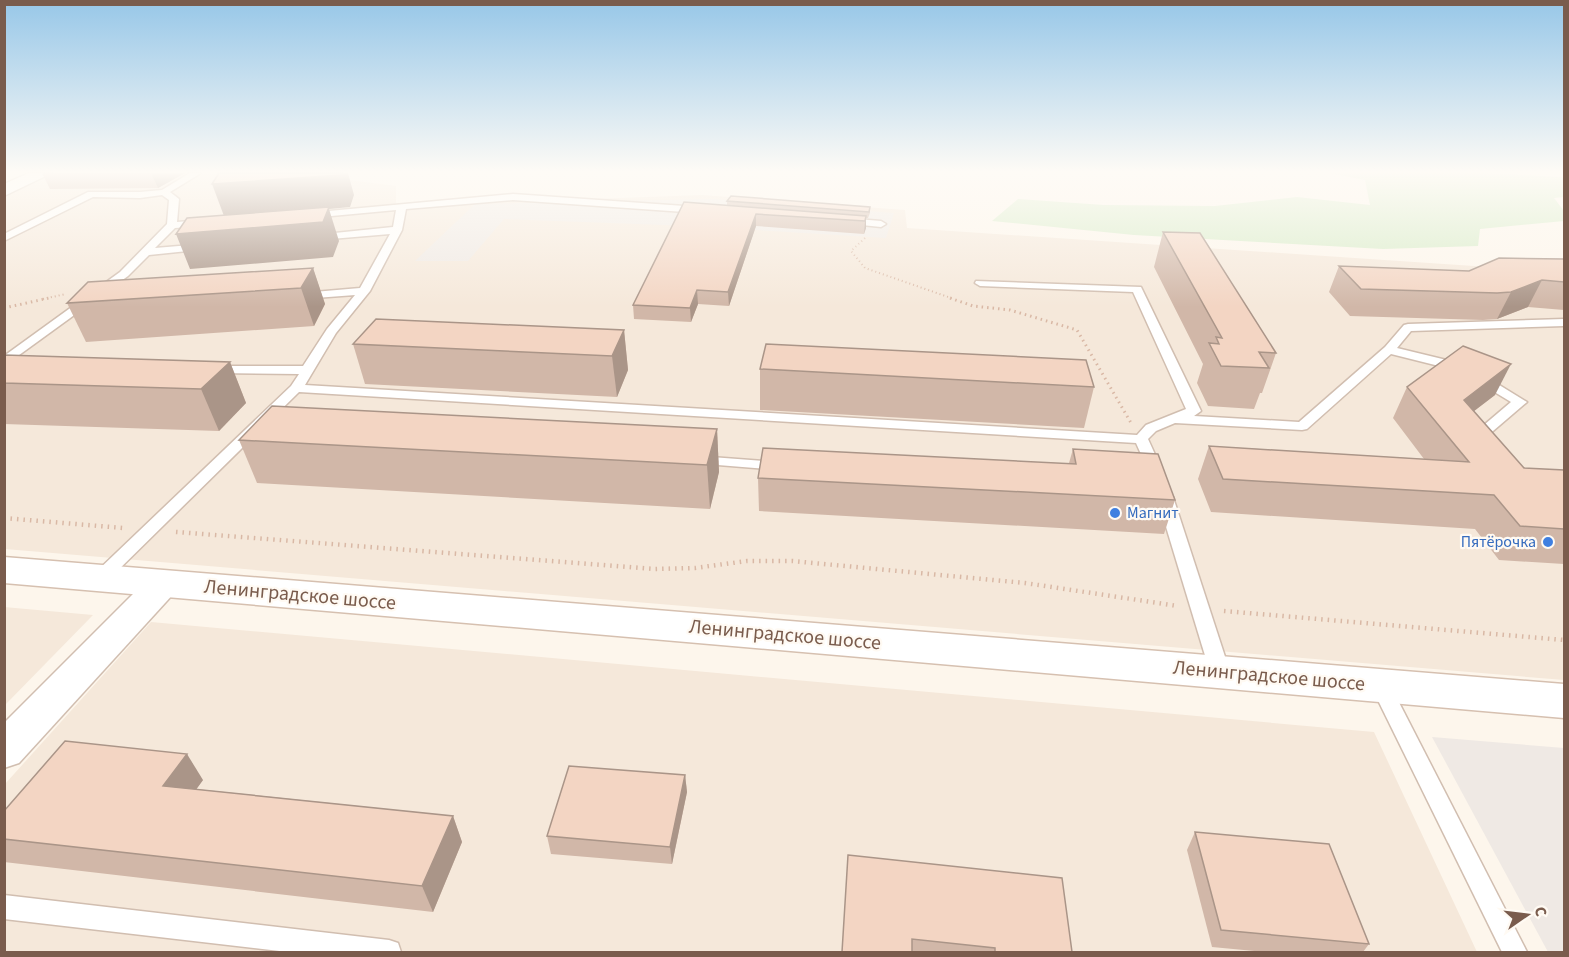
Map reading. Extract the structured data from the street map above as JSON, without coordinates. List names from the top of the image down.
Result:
{
  "streets": {
    "main road": ["Ленинградское шоссе"]
  },
  "places": ["Магнит", "Пятёрочка"],
  "north": "right"
}
